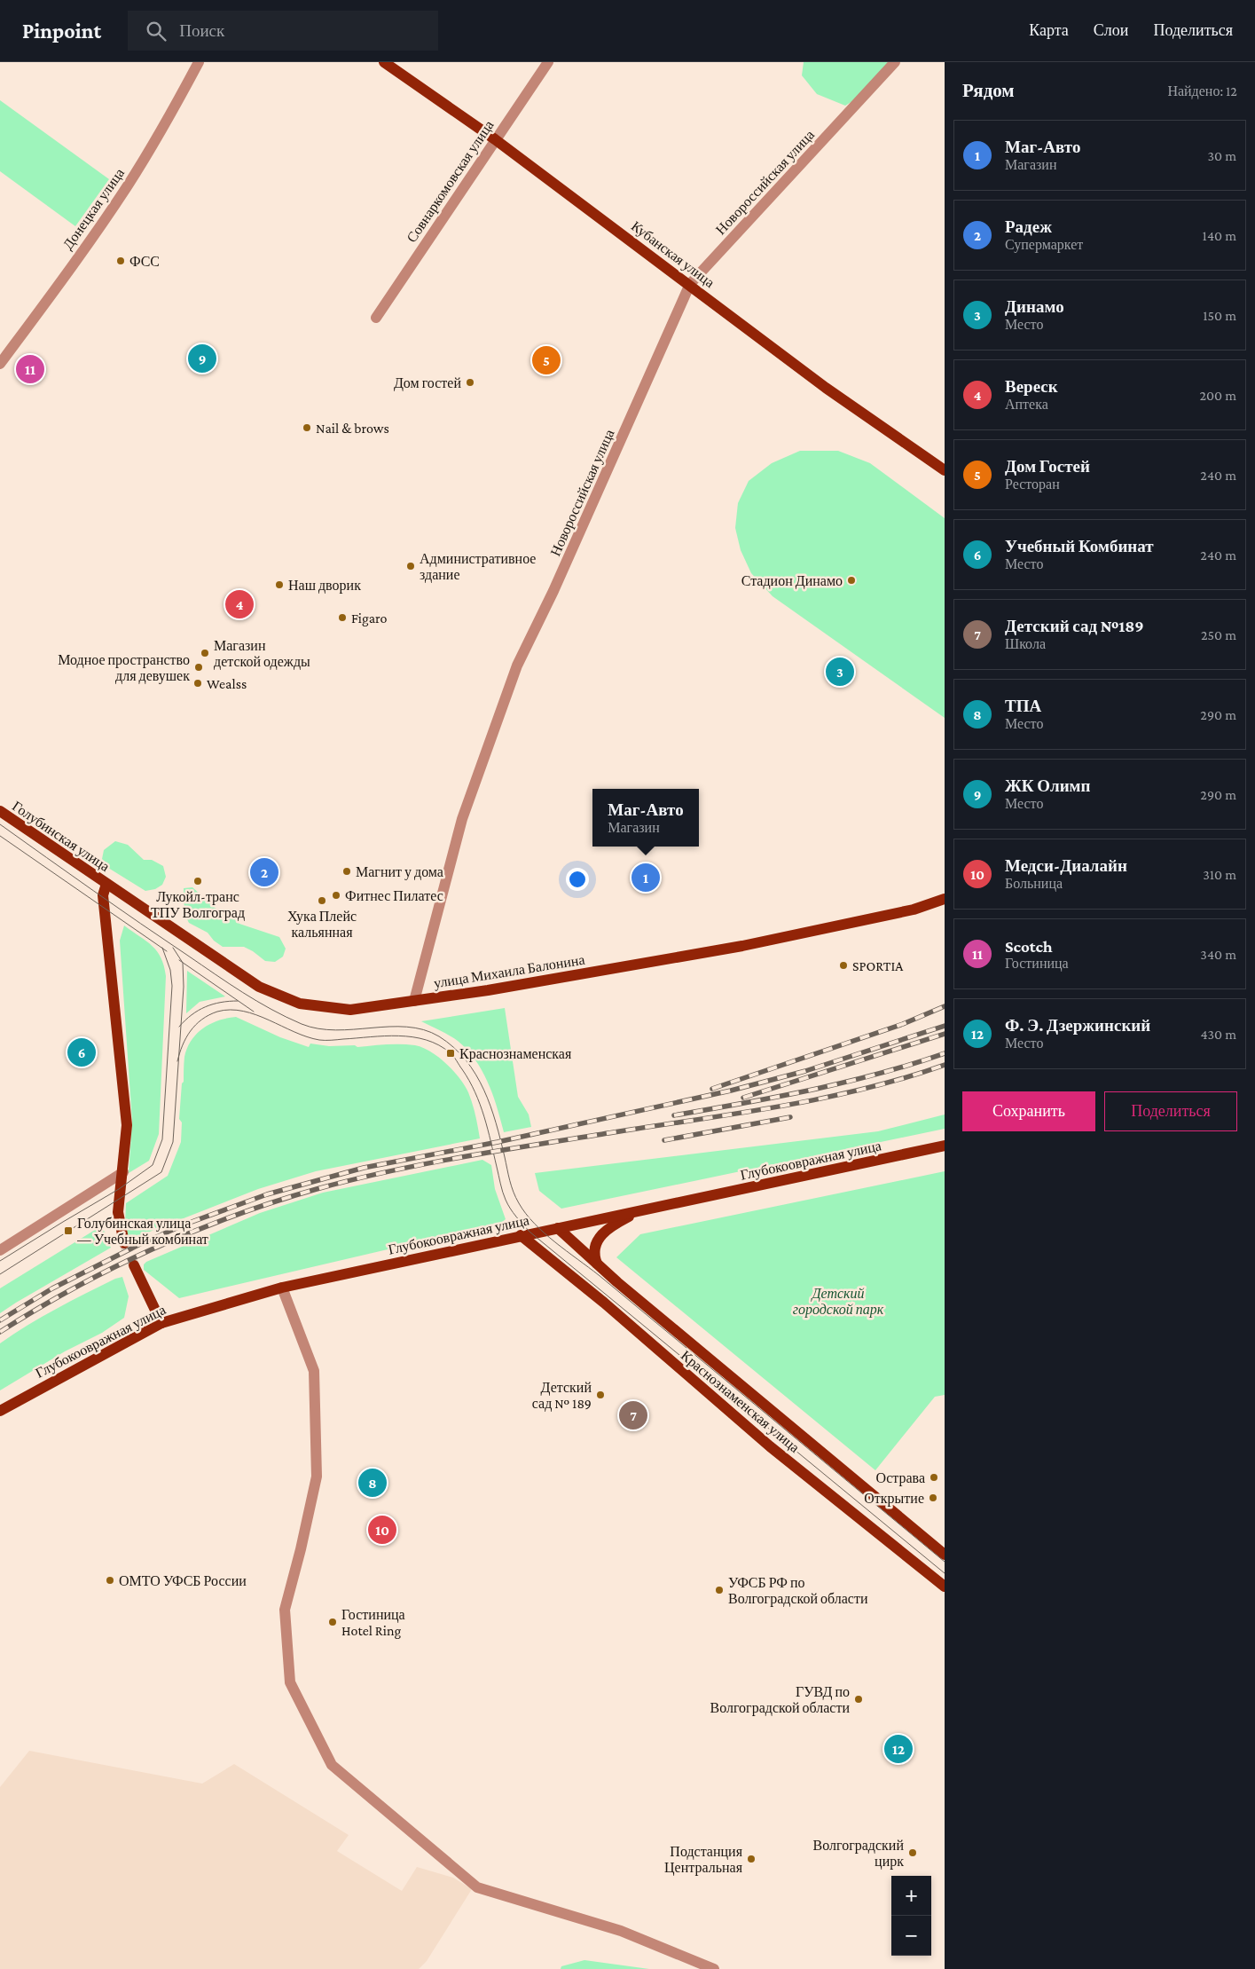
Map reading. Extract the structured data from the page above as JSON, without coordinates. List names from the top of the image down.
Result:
{
  "streets": {
    "main road": [
      "Кубанская улица",
      "Голубинская улица",
      "улица Михаила Балонина",
      "Глубокоовражная улица",
      "Краснознаменская улица"
    ],
    "street": ["Совнаркомовская улица", "Новороссийская улица", "Донецкая улица"]
  },
  "crossings": [
    ["Совнаркомовская улица", "Кубанская улица"],
    ["Новороссийская улица", "Кубанская улица"],
    ["Новороссийская улица", "улица Михаила Балонина"],
    ["Голубинская улица", "улица Михаила Балонина"],
    ["Глубокоовражная улица", "Краснознаменская улица"]
  ],
  "parks": ["Детский городской парк"],
  "places": {
    "other": [
      "ФСС",
      "Дом гостей",
      "Nail & brows",
      "Административное здание",
      "Стадион Динамо",
      "Наш дворик",
      "Figaro",
      "Магазин детской одежды",
      "Модное пространство для девушек",
      "Wealss",
      "Магнит у дома",
      "Лукойл-транс ТПУ Волгоград",
      "Фитнес Пилатес",
      "Хука Плейс кальянная",
      "SPORTIA",
      "Детский сад № 189",
      "Острава",
      "Открытие",
      "ОМТО УФСБ России",
      "УФСБ РФ по Волгоградской области",
      "Гостиница Hotel Ring",
      "ГУВД по Волгоградской области",
      "Волгоградский цирк",
      "Подстанция Центральная"
    ],
    "transit": ["Краснознаменская", "Голубинская улица — Учебный комбинат"]
  },
  "page": {
    "header": "Pinpoint",
    "search": "Поиск",
    "nav": ["Карта", "Слои", "Поделиться"],
    "heading": ["Рядом", "Найдено: 12"],
    "list": [
      {
        "mark": "1",
        "name": "Маг-Авто",
        "note": "Магазин",
        "value": "30 m"
      },
      {
        "mark": "2",
        "name": "Радеж",
        "note": "Супермаркет",
        "value": "140 m"
      },
      {
        "mark": "3",
        "name": "Динамо",
        "note": "Место",
        "value": "150 m"
      },
      {
        "mark": "4",
        "name": "Вереск",
        "note": "Аптека",
        "value": "200 m"
      },
      {
        "mark": "5",
        "name": "Дом Гостей",
        "note": "Ресторан",
        "value": "240 m"
      },
      {
        "mark": "6",
        "name": "Учебный Комбинат",
        "note": "Место",
        "value": "240 m"
      },
      {
        "mark": "7",
        "name": "Детский сад №189",
        "note": "Школа",
        "value": "250 m"
      },
      {
        "mark": "8",
        "name": "ТПА",
        "note": "Место",
        "value": "290 m"
      },
      {
        "mark": "9",
        "name": "ЖК Олимп",
        "note": "Место",
        "value": "290 m"
      },
      {
        "mark": "10",
        "name": "Медси-Диалайн",
        "note": "Больница",
        "value": "310 m"
      },
      {
        "mark": "11",
        "name": "Scotch",
        "note": "Гостиница",
        "value": "340 m"
      },
      {
        "mark": "12",
        "name": "Ф. Э. Дзержинский",
        "note": "Место",
        "value": "430 m"
      }
    ],
    "pins": [
      "9",
      "5",
      "11",
      "4",
      "3",
      "2",
      "1",
      "6",
      "7",
      "8",
      "10",
      "12"
    ],
    "popup": ["Маг-Авто", "Магазин"],
    "buttons": ["Сохранить", "Поделиться"],
    "map_buttons": ["+", "−"]
  }
}
